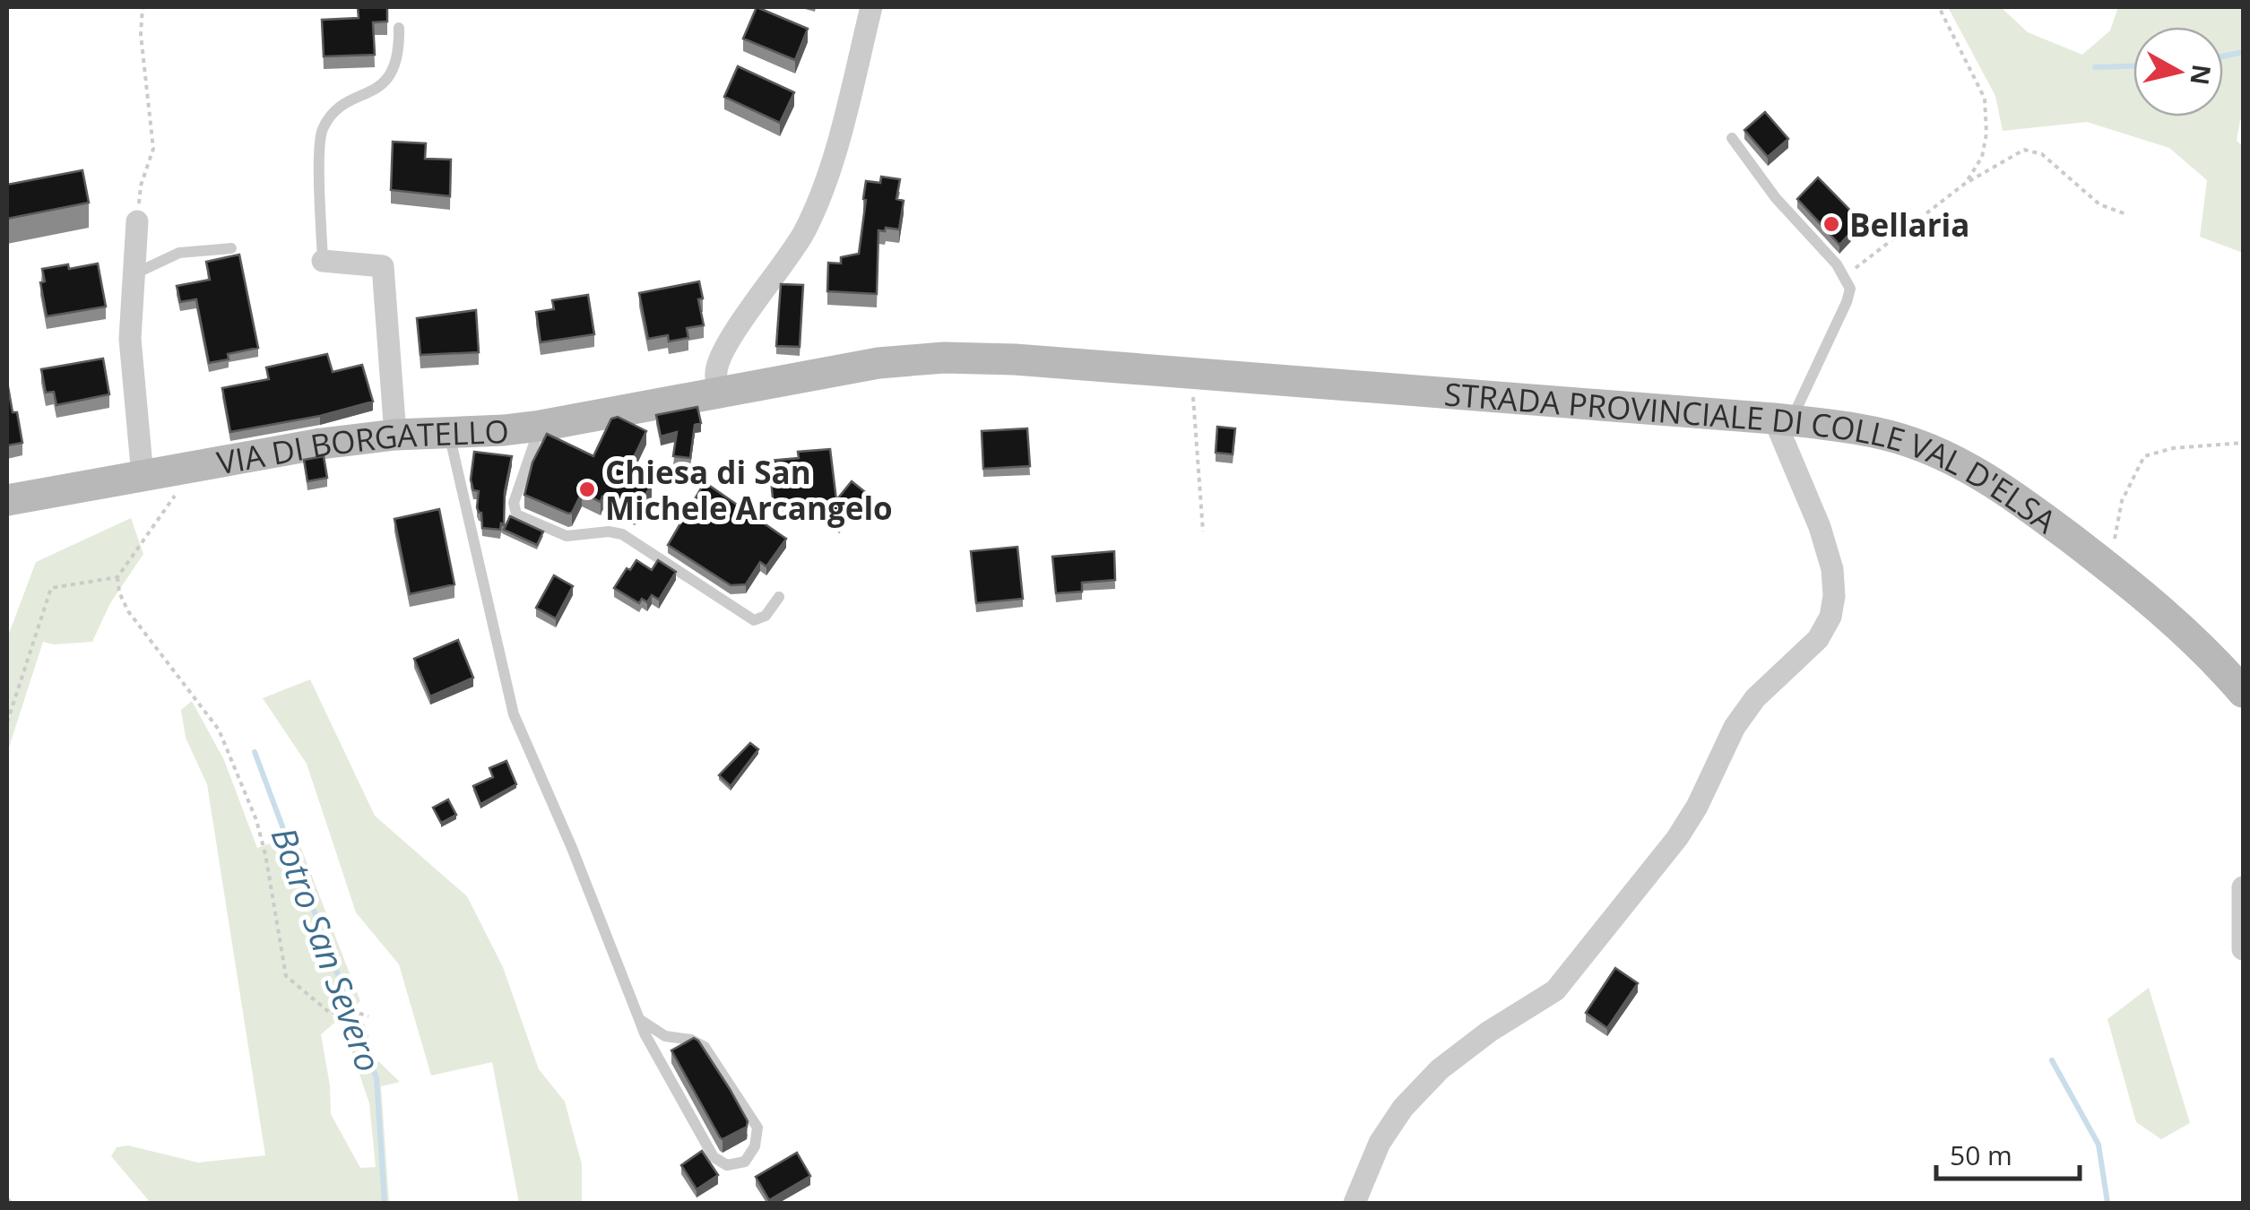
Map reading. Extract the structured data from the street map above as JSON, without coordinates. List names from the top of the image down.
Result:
{
  "streets": {
    "main road": ["VIA DI BORGATELLO", "STRADA PROVINCIALE DI COLLE VAL D'ELSA"]
  },
  "crossings": [
    ["VIA DI BORGATELLO", "STRADA PROVINCIALE DI COLLE VAL D'ELSA"]
  ],
  "water": ["Botro San Severo"],
  "places": ["Bellaria", "Chiesa di San Michele Arcangelo"],
  "scale_bar": "50 m",
  "north": "right"
}
